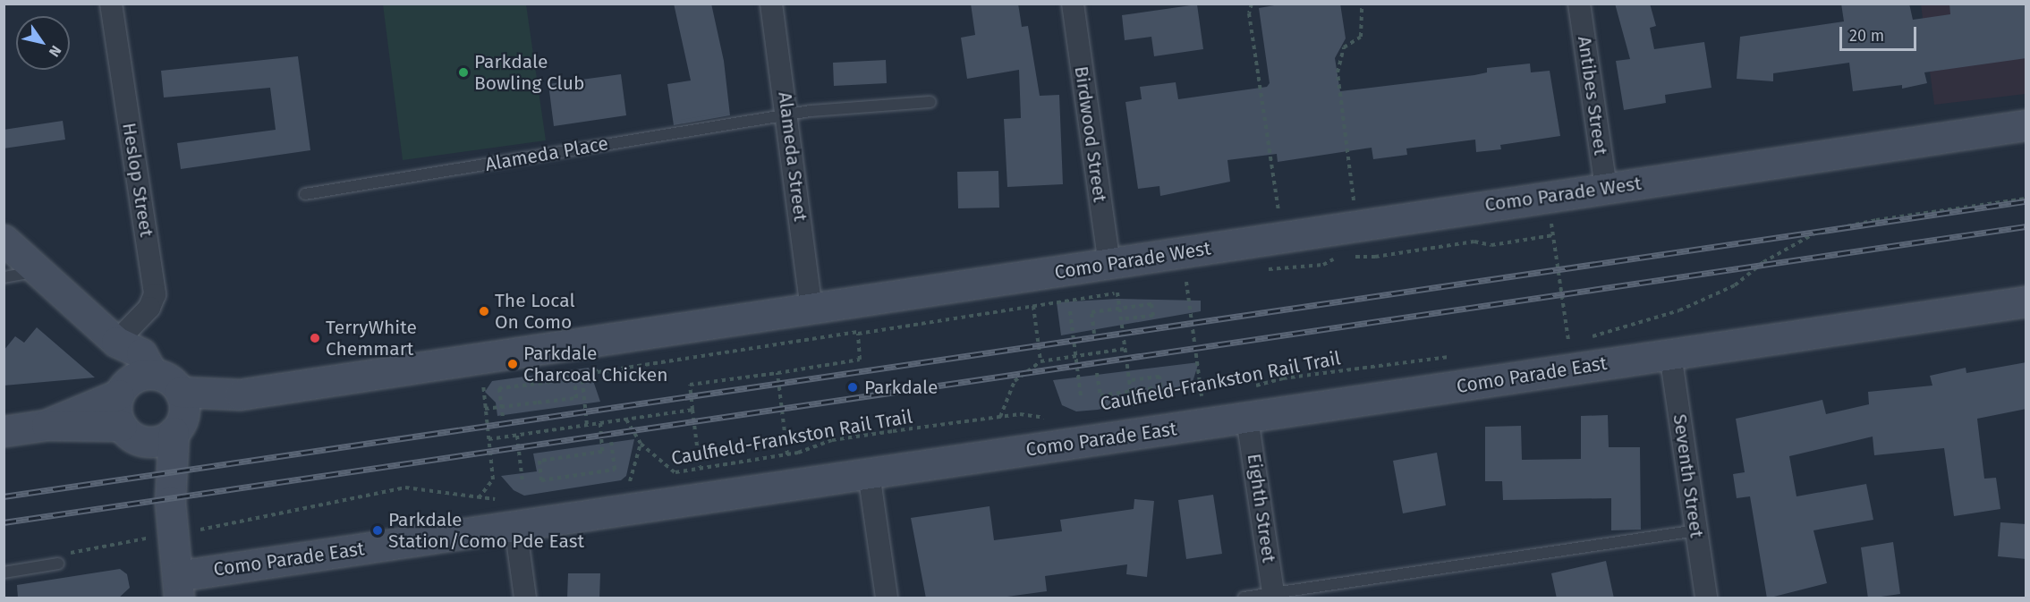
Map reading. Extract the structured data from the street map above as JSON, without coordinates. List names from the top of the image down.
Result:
{
  "streets": {
    "street": [
      "Antibes Street",
      "Birdwood Street",
      "Alameda Street",
      "Heslop Street",
      "Como Parade West",
      "Como Parade East",
      "Seventh Street",
      "Eighth Street"
    ],
    "lane": ["Alameda Place"],
    "path": ["Caulfield-Frankston Rail Trail"]
  },
  "crossings": [
    ["Antibes Street", "Como Parade West"],
    ["Birdwood Street", "Como Parade West"],
    ["Alameda Place", "Alameda Street"],
    ["Alameda Street", "Como Parade West"],
    ["Como Parade East", "Seventh Street"],
    ["Como Parade East", "Eighth Street"]
  ],
  "places": [
    "Parkdale Bowling Club",
    "The Local On Como",
    "TerryWhite Chemmart",
    "Parkdale Charcoal Chicken",
    "Parkdale",
    "Parkdale Station/Como Pde East"
  ],
  "scale_bar": "20 m",
  "north": "bottom right"
}
